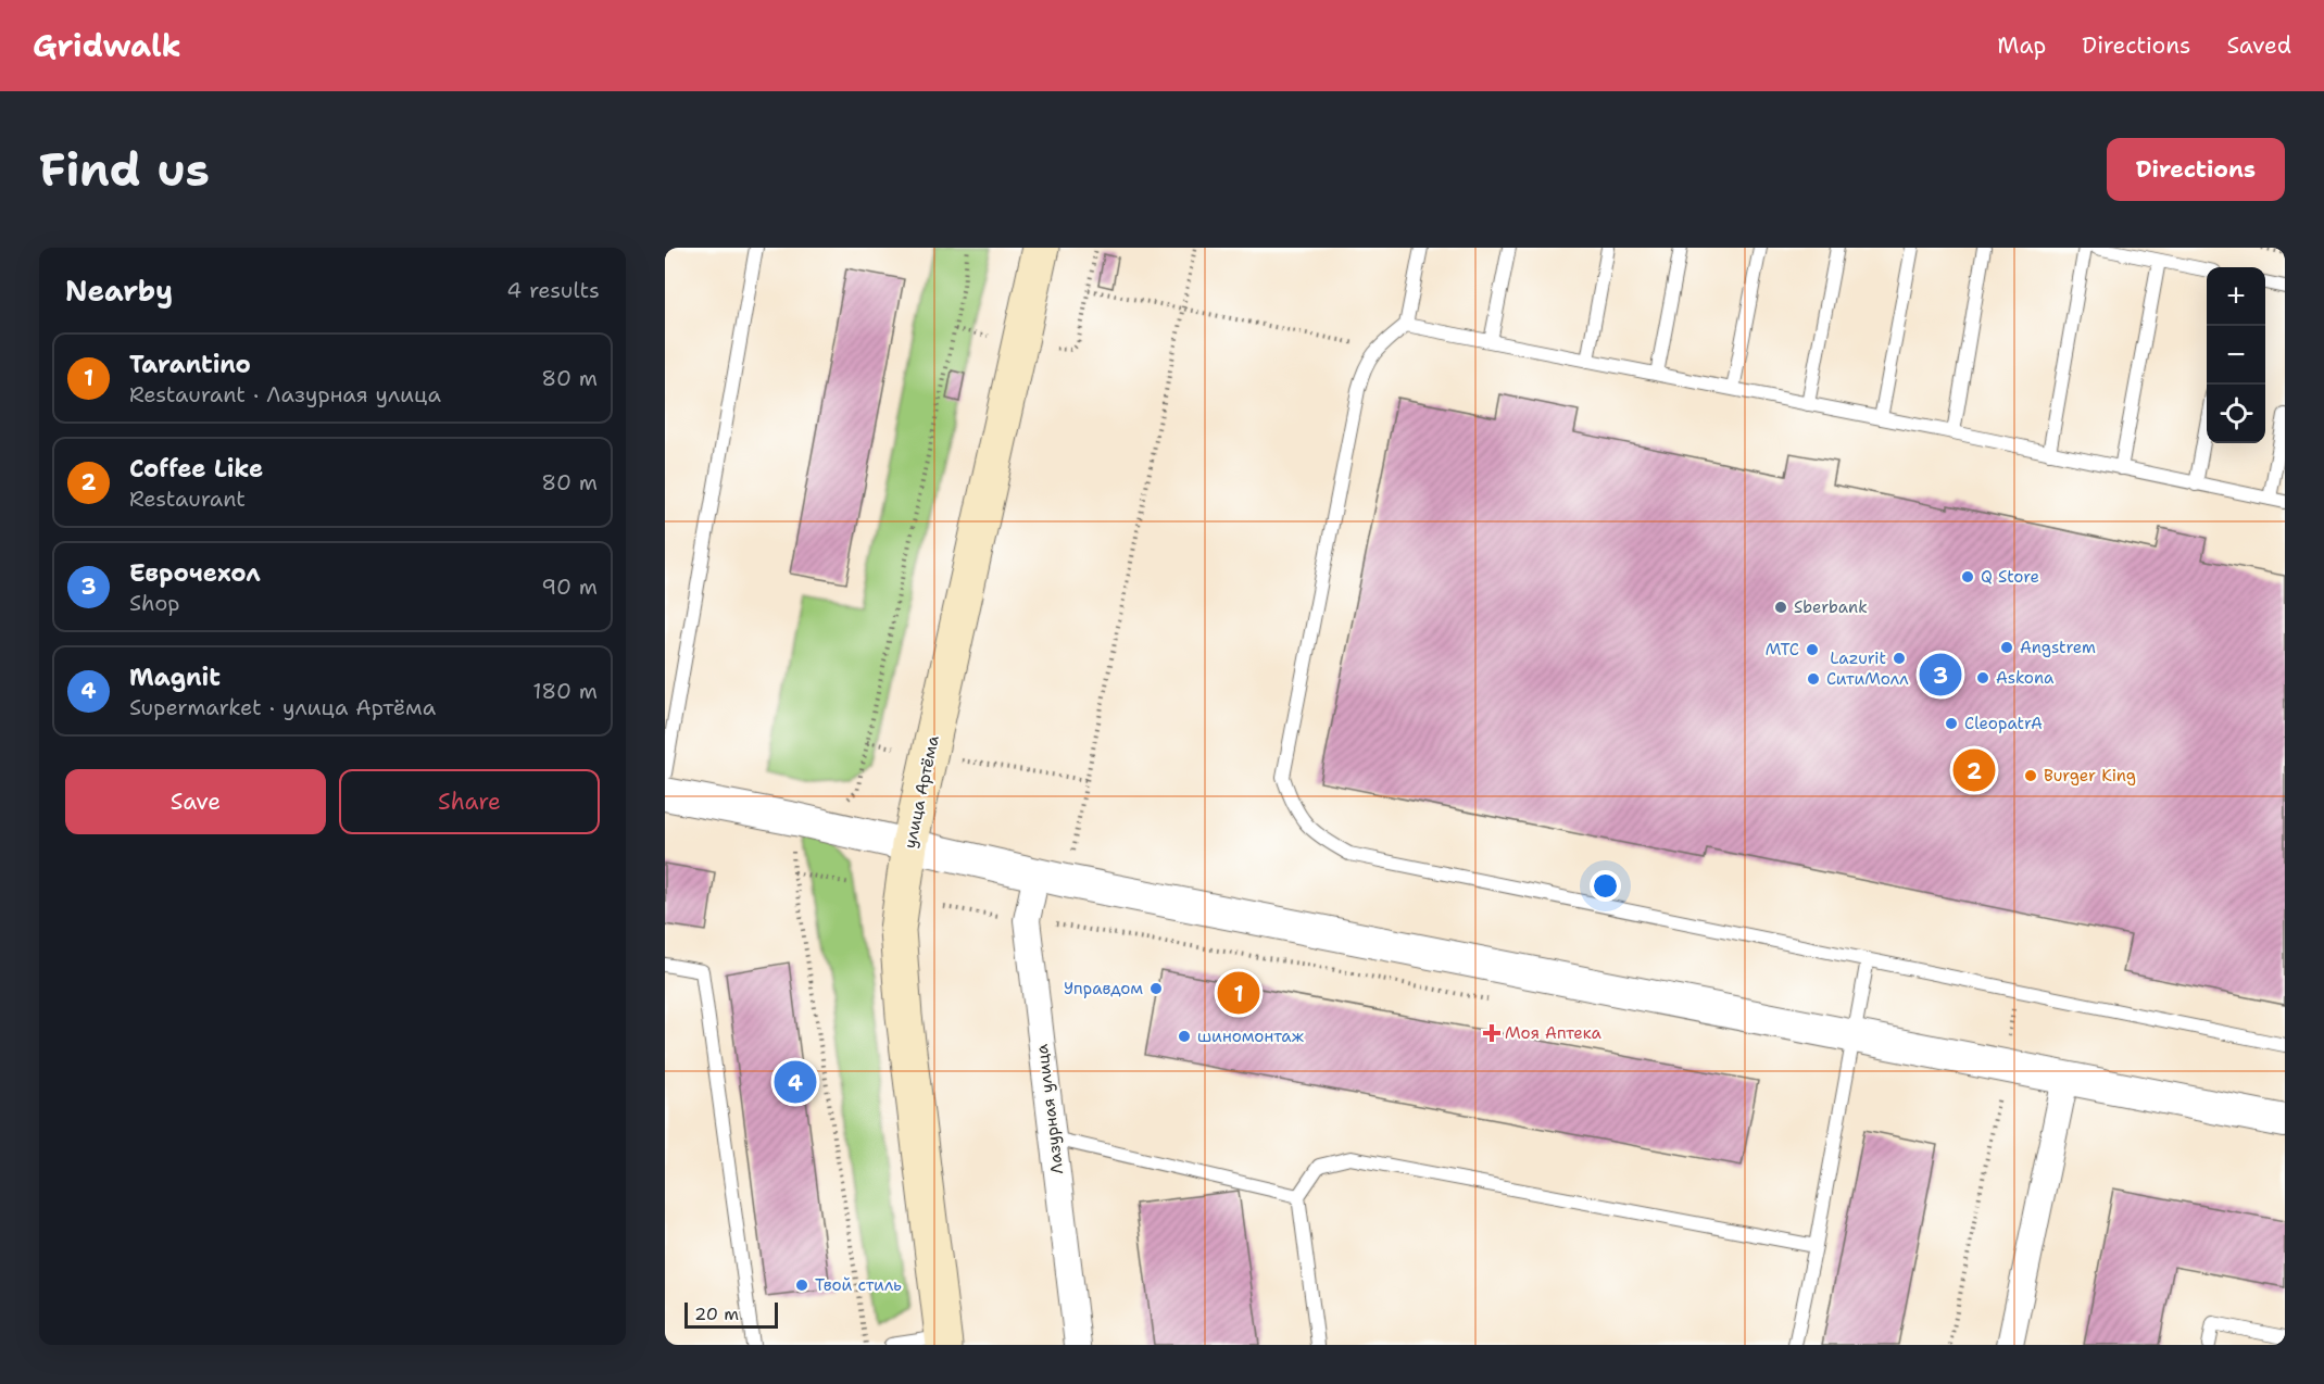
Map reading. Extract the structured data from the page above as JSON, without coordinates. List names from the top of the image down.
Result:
{
  "streets": {
    "main road": ["улица Артёма"],
    "street": ["Лазурная улица"]
  },
  "places": {
    "other": [
      "Q Store",
      "Sberbank",
      "Angstrem",
      "МТС",
      "Lazurit",
      "Askona",
      "СитиМолл",
      "CleopatrA",
      "Burger King",
      "Управдом",
      "шиномонтаж",
      "Твой стиль"
    ],
    "health": ["Моя Аптека"]
  },
  "scale_bar": "20 m",
  "page": {
    "header": "Gridwalk",
    "nav": ["Map", "Directions", "Saved"],
    "buttons": [
      "Directions",
      ["Save", "Share"]
    ],
    "title": "Find us",
    "heading": ["Nearby", "4 results"],
    "map_buttons": ["+", "−"],
    "list": [
      {
        "mark": "1",
        "name": "Tarantino",
        "note": "Restaurant · Лазурная улица",
        "value": "80 m"
      },
      {
        "mark": "2",
        "name": "Coffee Like",
        "note": "Restaurant",
        "value": "80 m"
      },
      {
        "mark": "3",
        "name": "Еврочехол",
        "note": "Shop",
        "value": "90 m"
      },
      {
        "mark": "4",
        "name": "Magnit",
        "note": "Supermarket · улица Артёма",
        "value": "180 m"
      }
    ],
    "pins": [
      "3",
      "2",
      "1",
      "4"
    ],
    "scale": "20 m"
  }
}
